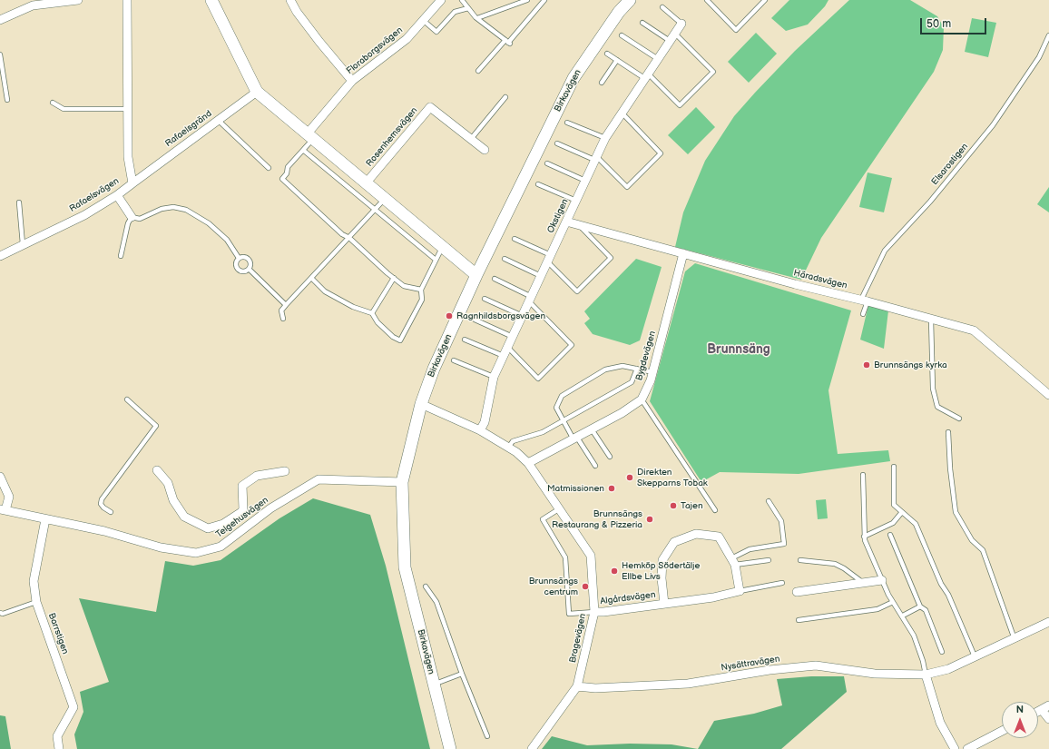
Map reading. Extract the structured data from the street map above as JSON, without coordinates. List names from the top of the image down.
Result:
{
  "streets": {
    "street": [
      "Floraborgsvägen",
      "Birkavägen",
      "Rafaelsgränd",
      "Rosenhemsvägen",
      "Rafaelsvägen",
      "Okstigen",
      "Häradsvägen",
      "Bygdevägen",
      "Telgehusvägen",
      "Algårdsvägen",
      "Barrstigen",
      "Bragevägen",
      "Nysättravägen"
    ],
    "lane": ["Elsarostigen"]
  },
  "crossings": [
    ["Birkavägen", "Telgehusvägen"],
    ["Birkavägen", "Bragevägen"],
    ["Rafaelsgränd", "Rafaelsvägen"],
    ["Elsarostigen", "Häradsvägen"],
    ["Okstigen", "Häradsvägen"],
    ["Okstigen", "Bragevägen"],
    ["Häradsvägen", "Bygdevägen"],
    ["Telgehusvägen", "Barrstigen"],
    ["Algårdsvägen", "Bragevägen"],
    ["Bragevägen", "Nysättravägen"]
  ],
  "districts": ["Brunnsäng"],
  "places": [
    "Ragnhildsborgsvägen",
    "Brunnsängs kyrka",
    "Direkten Skepparns Tobak",
    "Matmissionen",
    "Tajen",
    "Brunnsängs Restaurang & Pizzeria",
    "Hemköp Södertälje Ellbe Livs",
    "Brunnsängs centrum"
  ],
  "scale_bar": "50 m",
  "north": "top"
}
